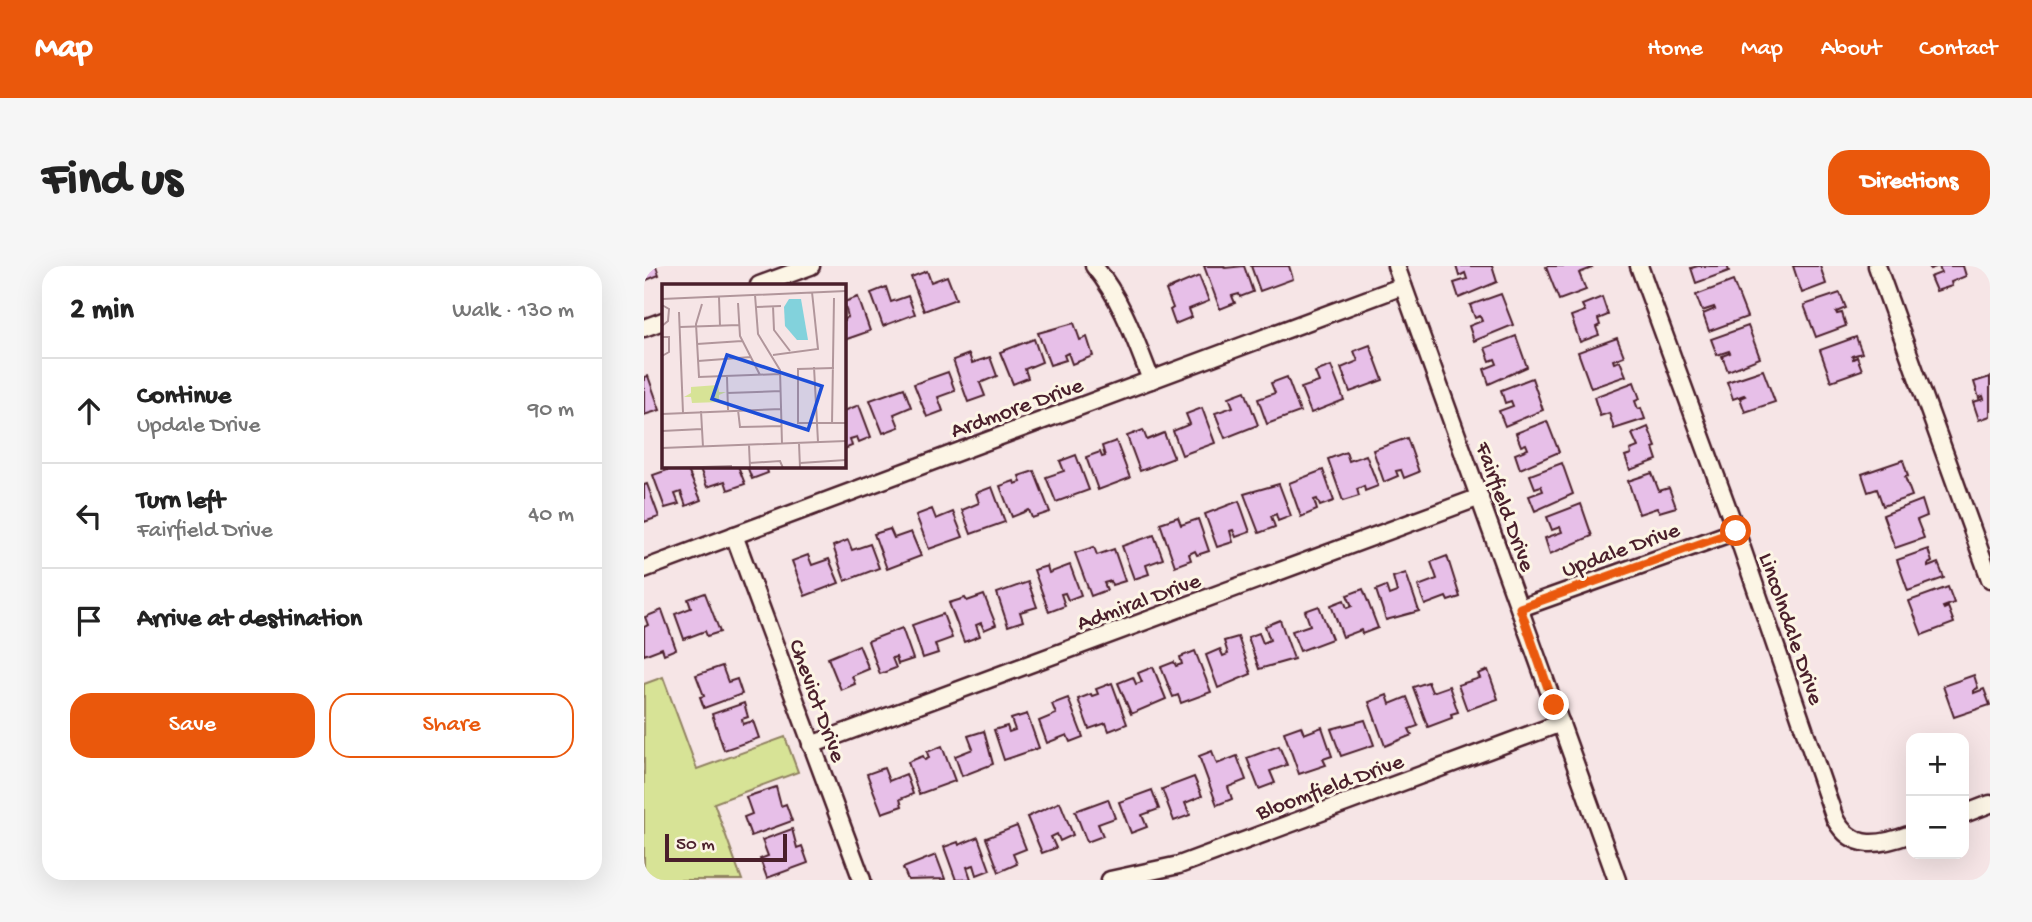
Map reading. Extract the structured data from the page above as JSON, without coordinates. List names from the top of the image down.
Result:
{
  "streets": {
    "street": [
      "Ardmore Drive",
      "Fairfield Drive",
      "Updale Drive",
      "Admiral Drive",
      "Lincolndale Drive",
      "Cheviot Drive",
      "Bloomfield Drive"
    ]
  },
  "crossings": [
    ["Ardmore Drive", "Fairfield Drive"],
    ["Ardmore Drive", "Cheviot Drive"],
    ["Fairfield Drive", "Updale Drive"],
    ["Fairfield Drive", "Admiral Drive"],
    ["Fairfield Drive", "Bloomfield Drive"],
    ["Updale Drive", "Lincolndale Drive"],
    ["Admiral Drive", "Cheviot Drive"]
  ],
  "scale_bar": "50 m",
  "page": {
    "header": "Map",
    "nav": [
      "Home",
      "Map",
      "About",
      "Contact"
    ],
    "buttons": [
      "Directions",
      ["Save", "Share"]
    ],
    "title": "Find us",
    "heading": ["2 min", "Walk · 130 m"],
    "list": [
      ["Continue", "Updale Drive", "90 m"],
      ["Turn left", "Fairfield Drive", "40 m"],
      "Arrive at destination"
    ],
    "map_buttons": ["+", "−"],
    "scale": "50 m"
  }
}
